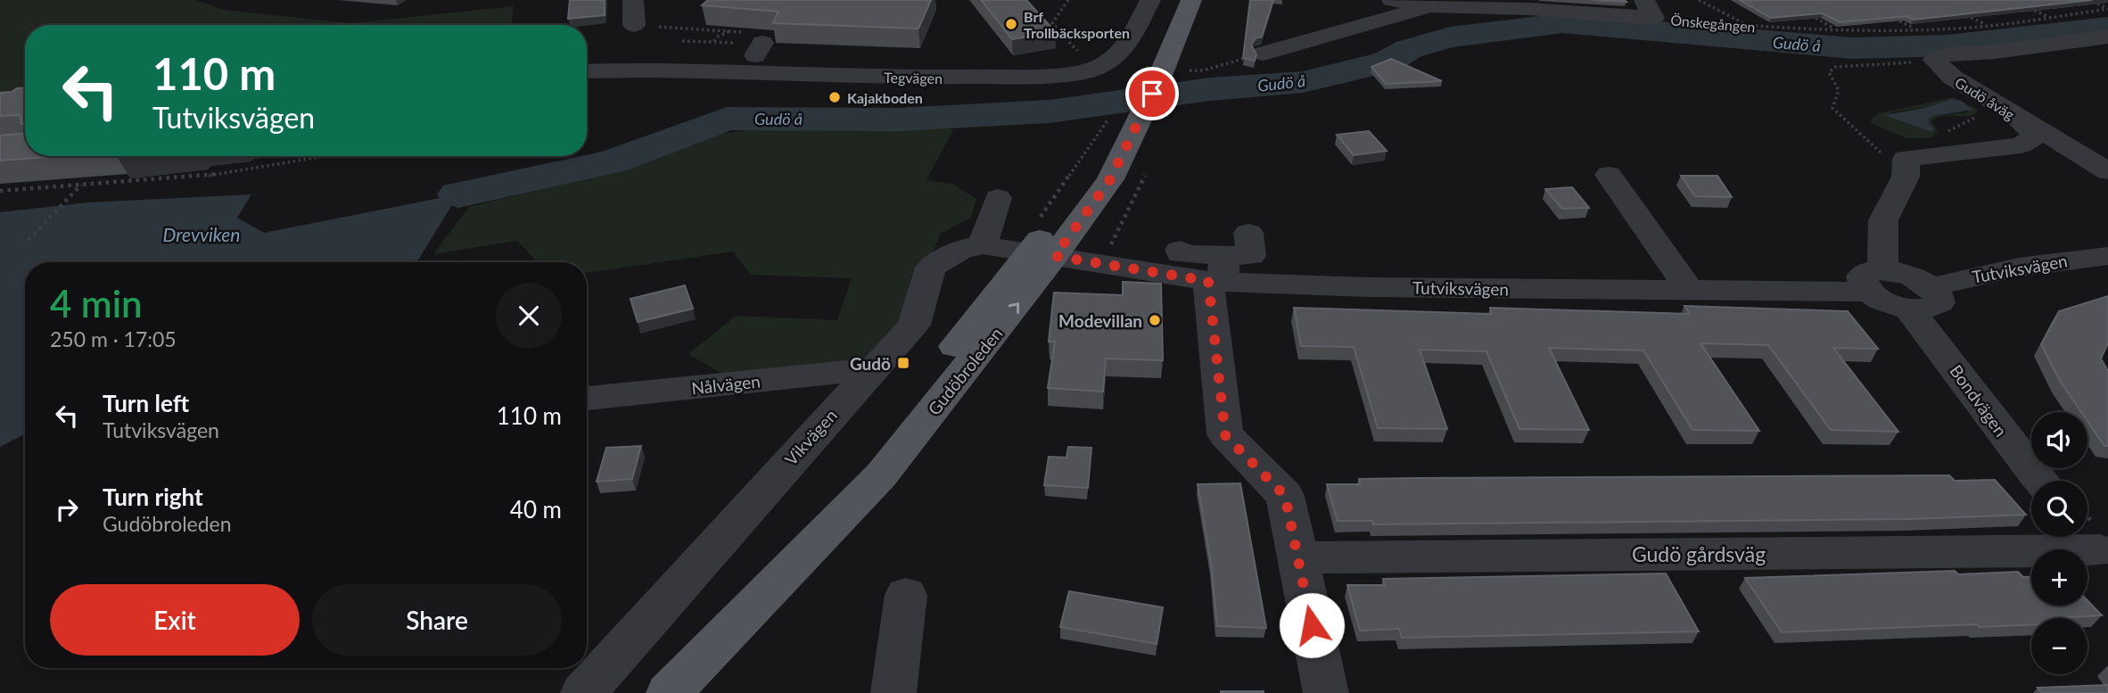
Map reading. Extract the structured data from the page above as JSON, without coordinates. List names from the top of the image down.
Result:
{
  "streets": {
    "main road": ["Gudöbroleden"],
    "street": [
      "Önskegången",
      "Tegvägen",
      "Gudö åväg",
      "Tutviksvägen",
      "Nålvägen",
      "Bondvägen",
      "Vikvägen",
      "Gudö gårdsväg"
    ]
  },
  "crossings": [
    ["Gudö åväg", "Tutviksvägen"],
    ["Tutviksvägen", "Gudöbroleden"],
    ["Tutviksvägen", "Bondvägen"],
    ["Tutviksvägen", "Vikvägen"],
    ["Gudöbroleden", "Vikvägen"],
    ["Nålvägen", "Vikvägen"]
  ],
  "water": ["Gudö å", "Drevviken"],
  "places": {
    "other": ["Brf Trollbäcksporten", "Kajakboden", "Modevillan"],
    "transit": ["Gudö"]
  },
  "page": {
    "turn": ["110 m", "Tutviksvägen"],
    "heading": ["4 min", "250 m · 17:05"],
    "list": [
      {
        "name": "Turn left",
        "note": "Tutviksvägen",
        "value": "110 m"
      },
      {
        "name": "Turn right",
        "note": "Gudöbroleden",
        "value": "40 m"
      }
    ],
    "map_buttons": ["+", "−"],
    "buttons": ["Exit", "Share"]
  }
}
